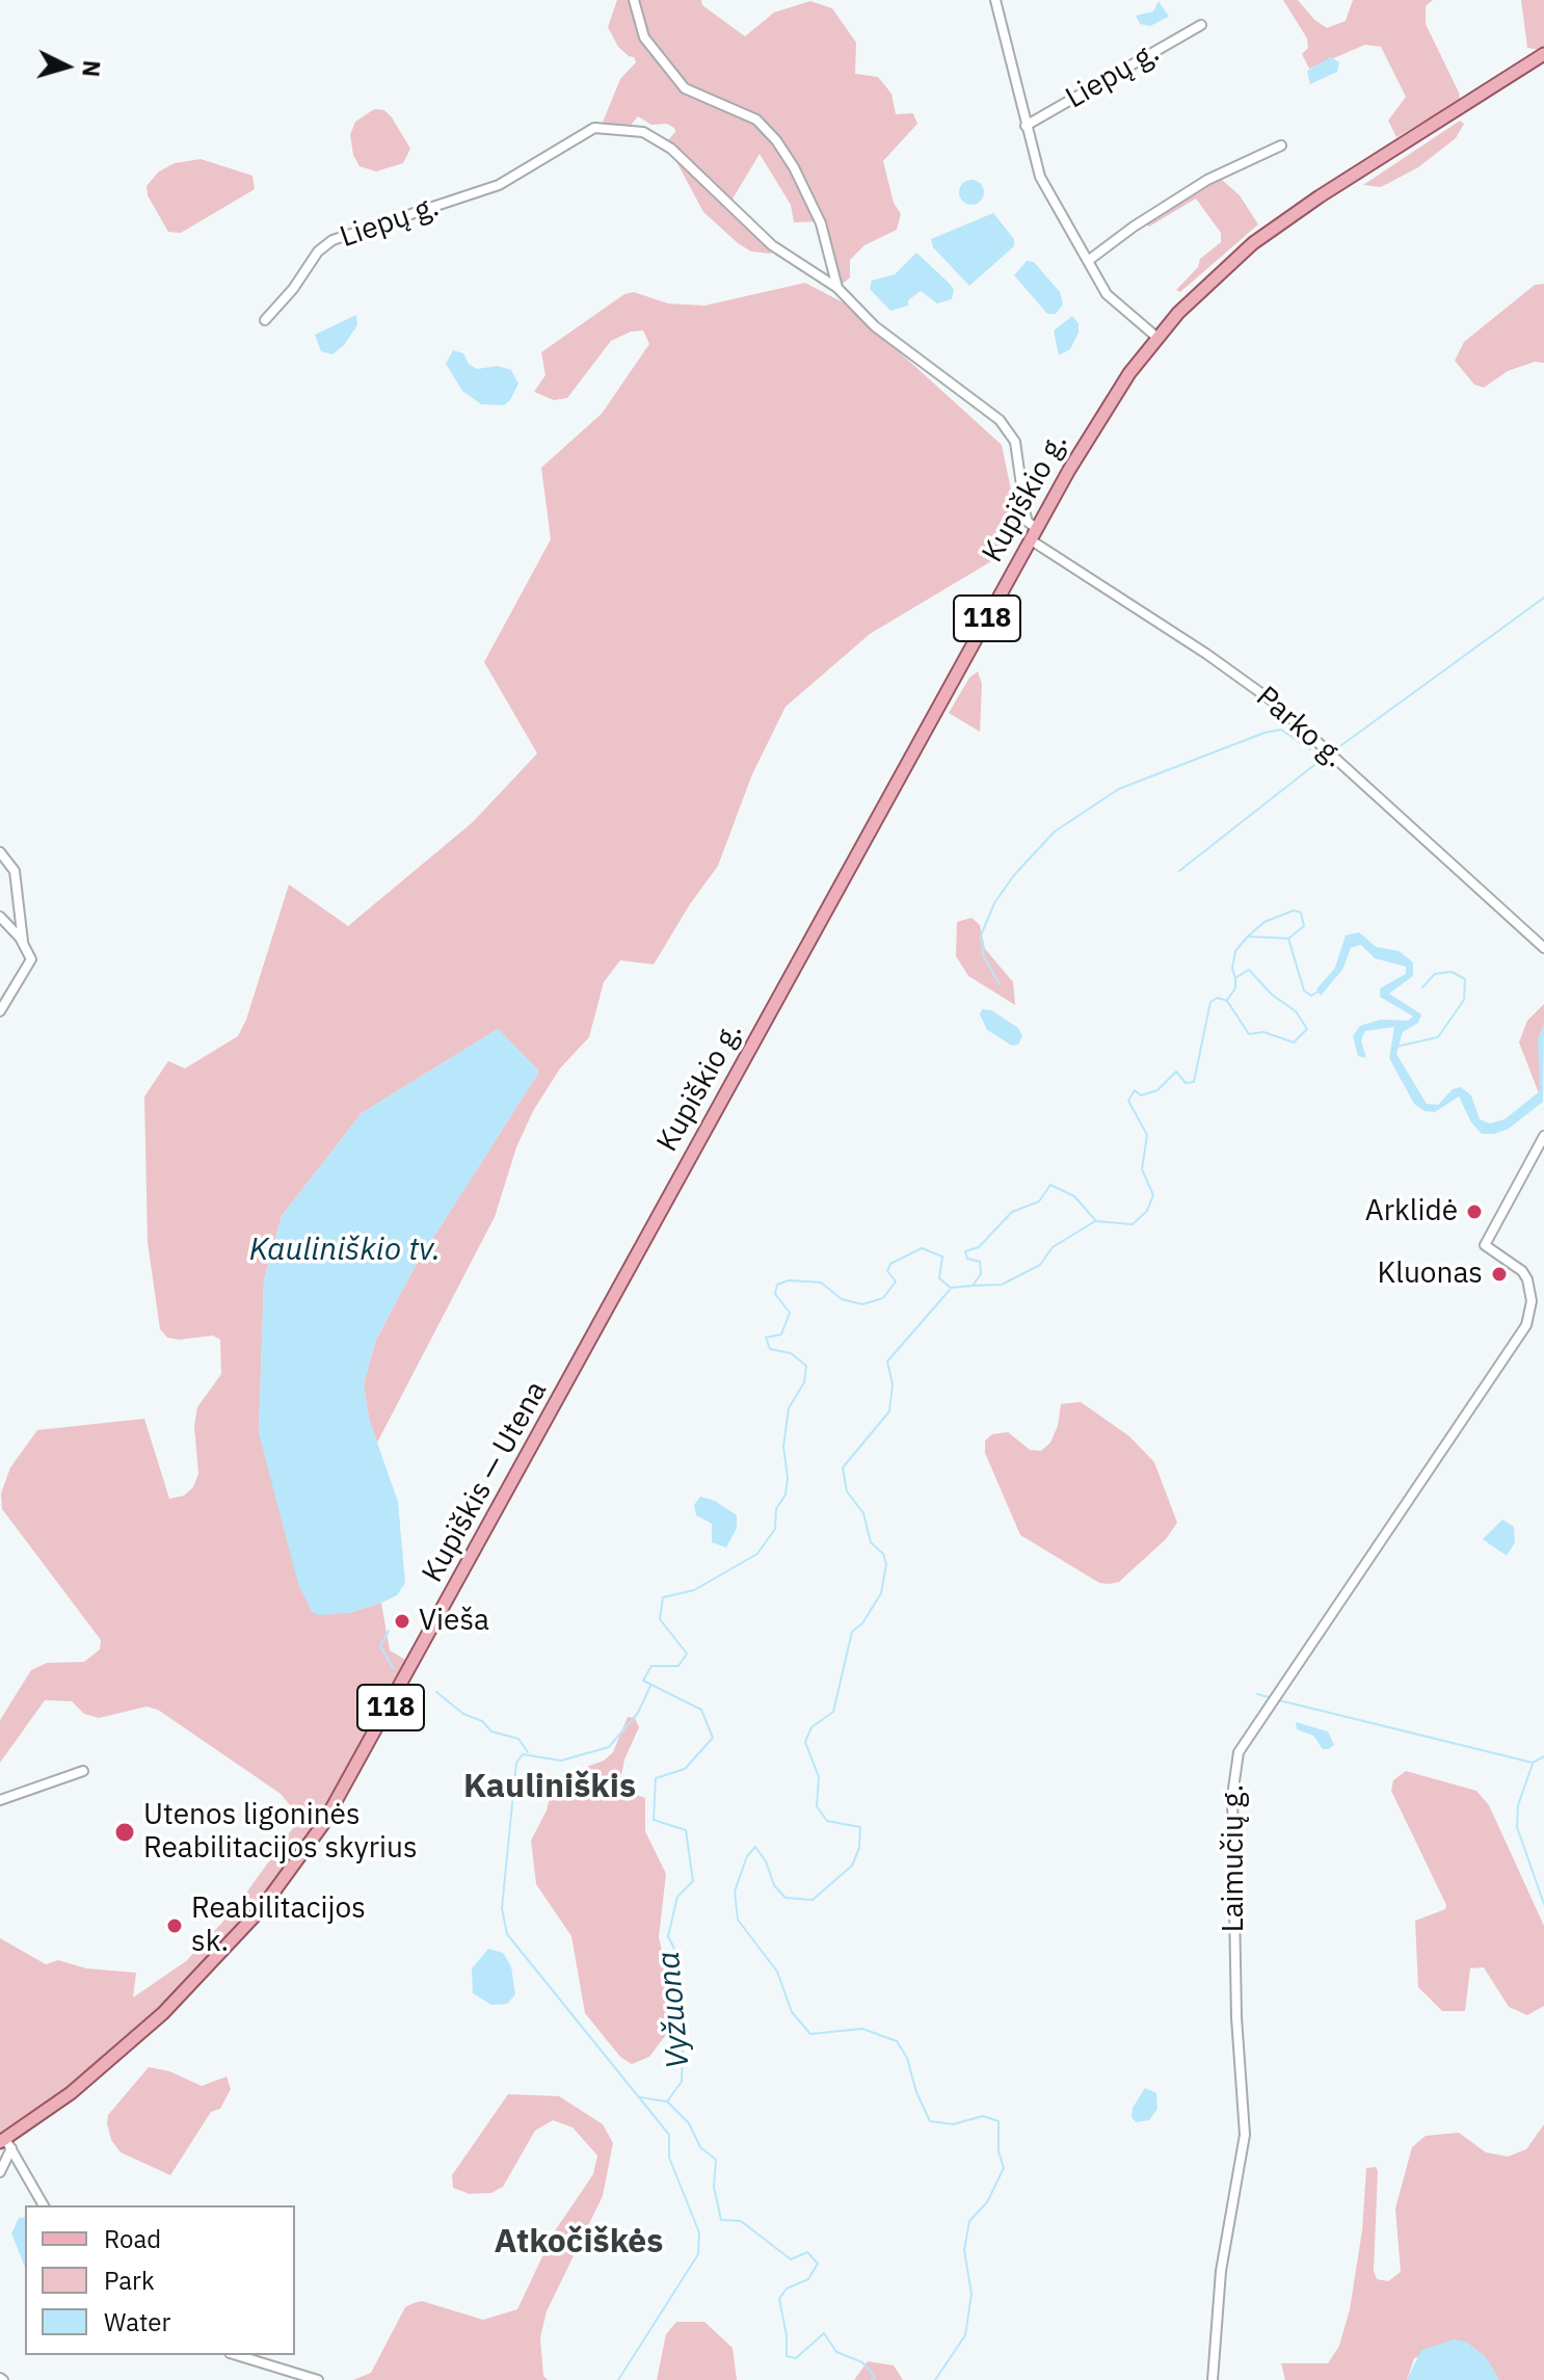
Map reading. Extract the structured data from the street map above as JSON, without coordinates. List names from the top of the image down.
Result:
{
  "streets": {
    "main road": ["Kupiškio g.", "118", "Kupiškis — Utena"],
    "street": ["Liepų g.", "Parko g.", "Laimučių g."]
  },
  "crossings": [
    ["Liepų g.", "Kupiškio g."],
    ["Liepų g.", "Parko g."],
    ["Kupiškio g.", "Parko g."],
    ["Kupiškio g.", "Kupiškis — Utena"]
  ],
  "districts": ["Kauliniškis", "Atkočiškės"],
  "water": ["Kauliniškio tv.", "Vyžuona"],
  "places": [
    "Arklidė",
    "Kluonas",
    "Vieša",
    "Utenos ligoninės Reabilitacijos skyrius",
    "Reabilitacijos sk."
  ],
  "legend": ["Road", "Park", "Water"],
  "north": "right"
}
